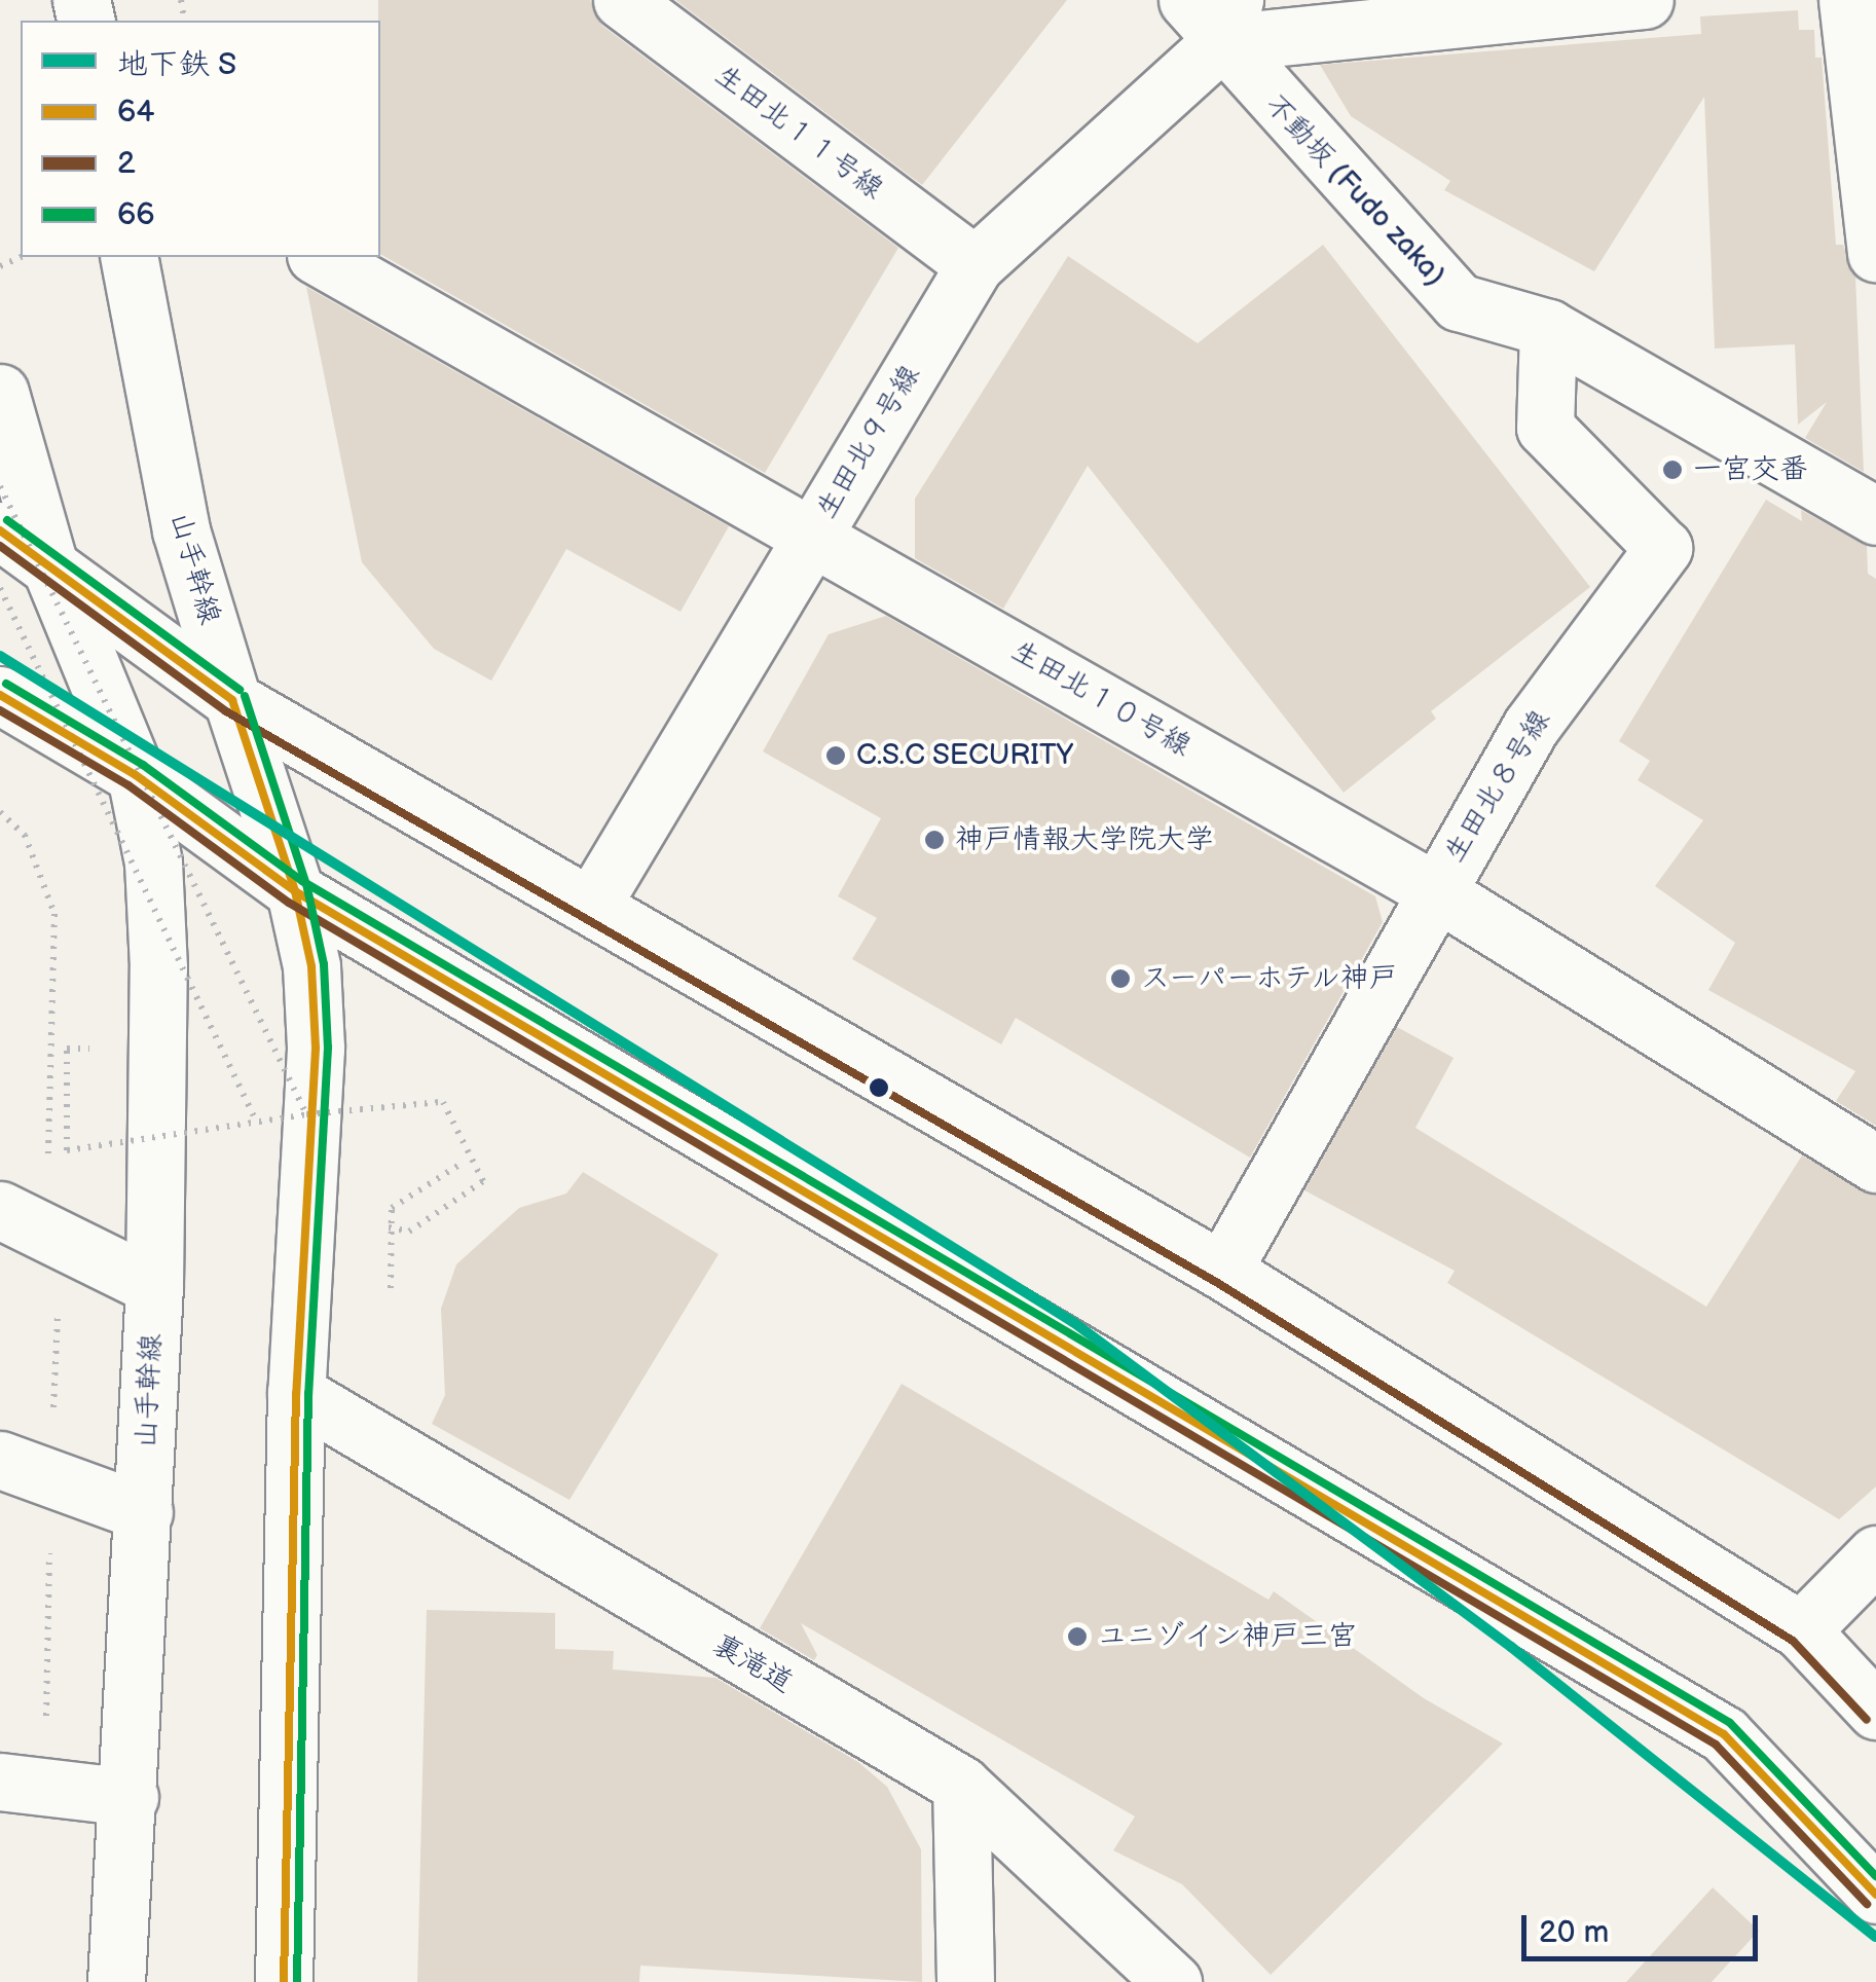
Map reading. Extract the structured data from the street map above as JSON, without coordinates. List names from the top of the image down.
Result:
{
  "streets": {
    "street": [
      "生田北１１号線",
      "不動坂 (Fudo zaka)",
      "生田北９号線",
      "山手幹線",
      "生田北１０号線",
      "生田北８号線",
      "裏滝道"
    ]
  },
  "crossings": [
    ["生田北１１号線", "生田北９号線"],
    ["不動坂 (Fudo zaka)", "生田北９号線"],
    ["不動坂 (Fudo zaka)", "生田北８号線"],
    ["生田北９号線", "生田北１０号線"],
    ["山手幹線", "裏滝道"],
    ["生田北１０号線", "生田北８号線"]
  ],
  "places": [
    "一宮交番",
    "C.S.C SECURITY",
    "神戸情報大学院大学",
    "スーパーホテル神戸",
    "ユニゾイン神戸三宮"
  ],
  "lines": [
    "transit line 66",
    "transit line 64",
    "transit line 2",
    "metro line S"
  ],
  "legend": [
    "地下鉄 S",
    "64",
    "2",
    "66"
  ],
  "scale_bar": "20 m"
}
